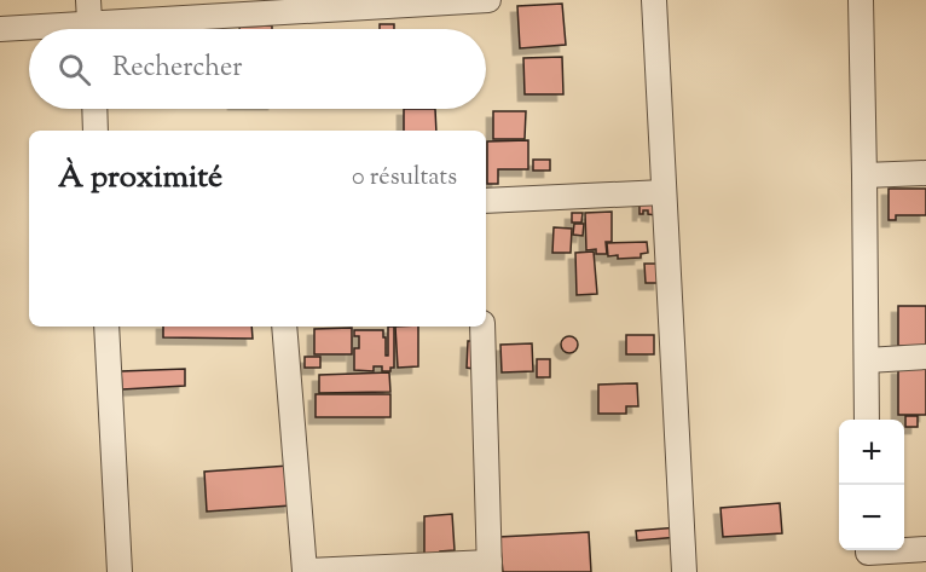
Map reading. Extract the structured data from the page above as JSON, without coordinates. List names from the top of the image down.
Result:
{
  "page": {
    "search": "Rechercher",
    "heading": ["À proximité", "0 résultats"],
    "map_buttons": ["+", "−"]
  }
}
